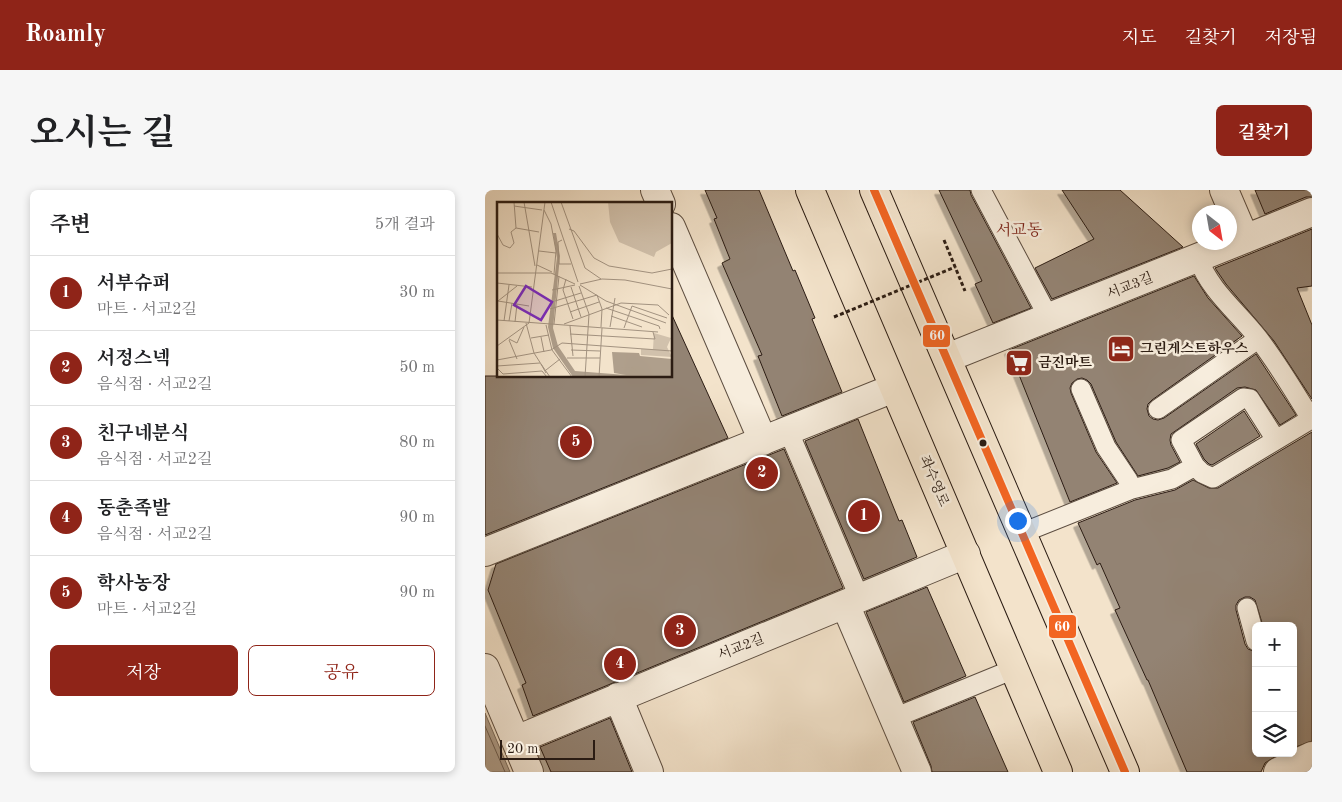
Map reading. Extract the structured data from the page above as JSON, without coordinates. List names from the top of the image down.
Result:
{
  "streets": {
    "main road": ["좌수영로"],
    "street": ["서교3길", "서교2길"]
  },
  "crossings": [
    ["좌수영로", "서교2길"]
  ],
  "districts": ["서교동"],
  "places": {
    "hotel": ["그린게스트하우스"],
    "supermarket": ["금진마트"]
  },
  "lines": ["transit line 60"],
  "scale_bar": "20 m",
  "north": "bottom right",
  "page": {
    "header": "Roamly",
    "nav": ["지도", "길찾기", "저장됨"],
    "title": "오시는 길",
    "buttons": [
      "길찾기",
      ["저장", "공유"]
    ],
    "heading": ["주변", "5개 결과"],
    "list": [
      {
        "mark": "1",
        "name": "서부슈퍼",
        "note": "마트 · 서교2길",
        "value": "30 m"
      },
      {
        "mark": "2",
        "name": "서정스넥",
        "note": "음식점 · 서교2길",
        "value": "50 m"
      },
      {
        "mark": "3",
        "name": "친구네분식",
        "note": "음식점 · 서교2길",
        "value": "80 m"
      },
      {
        "mark": "4",
        "name": "동춘족발",
        "note": "음식점 · 서교2길",
        "value": "90 m"
      },
      {
        "mark": "5",
        "name": "학사농장",
        "note": "마트 · 서교2길",
        "value": "90 m"
      }
    ],
    "pins": [
      "5",
      "2",
      "1",
      "3",
      "4"
    ],
    "map_buttons": ["+", "−"],
    "scale": "20 m"
  }
}
